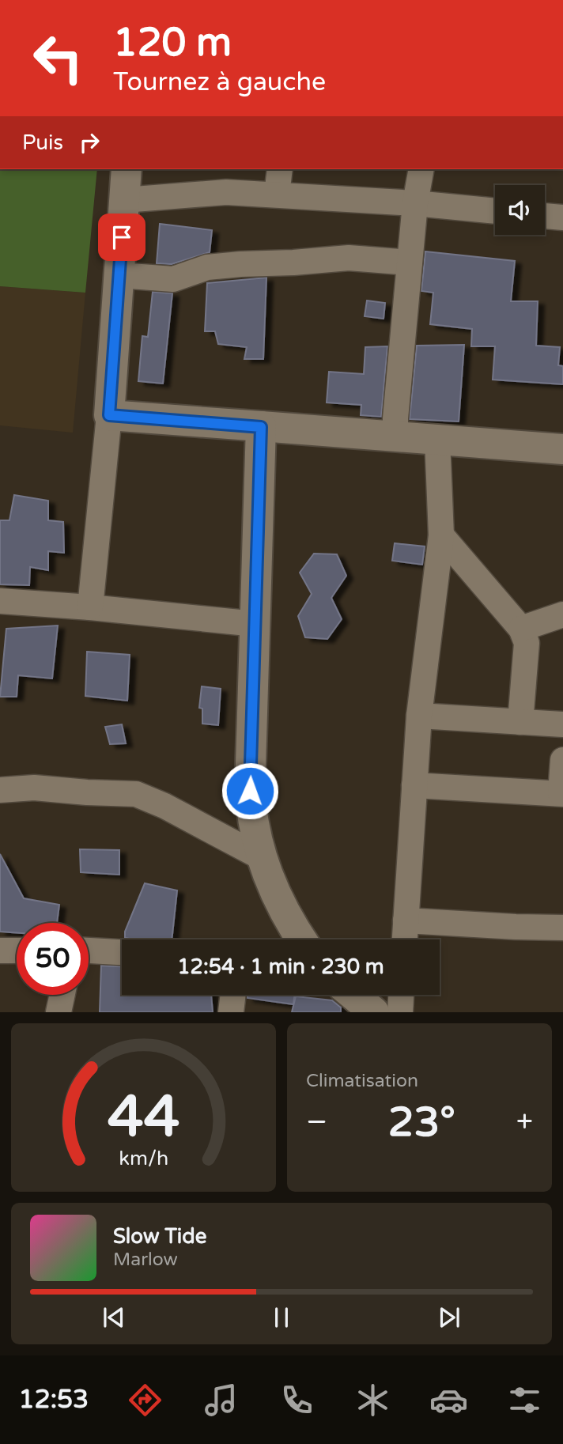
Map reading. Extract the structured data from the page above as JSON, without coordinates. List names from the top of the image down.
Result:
{
  "page": {
    "turn": ["120 m", "Tournez à gauche"],
    "then": "Puis",
    "limit": "50",
    "trip": "12:54 · 1 min · 230 m",
    "tile": "Climatisation",
    "heat": ["−", "23°", "+"],
    "song": ["Slow Tide", "Marlow"],
    "tabs": "12:53",
    "gauge": ["44", "km/h"]
  }
}
